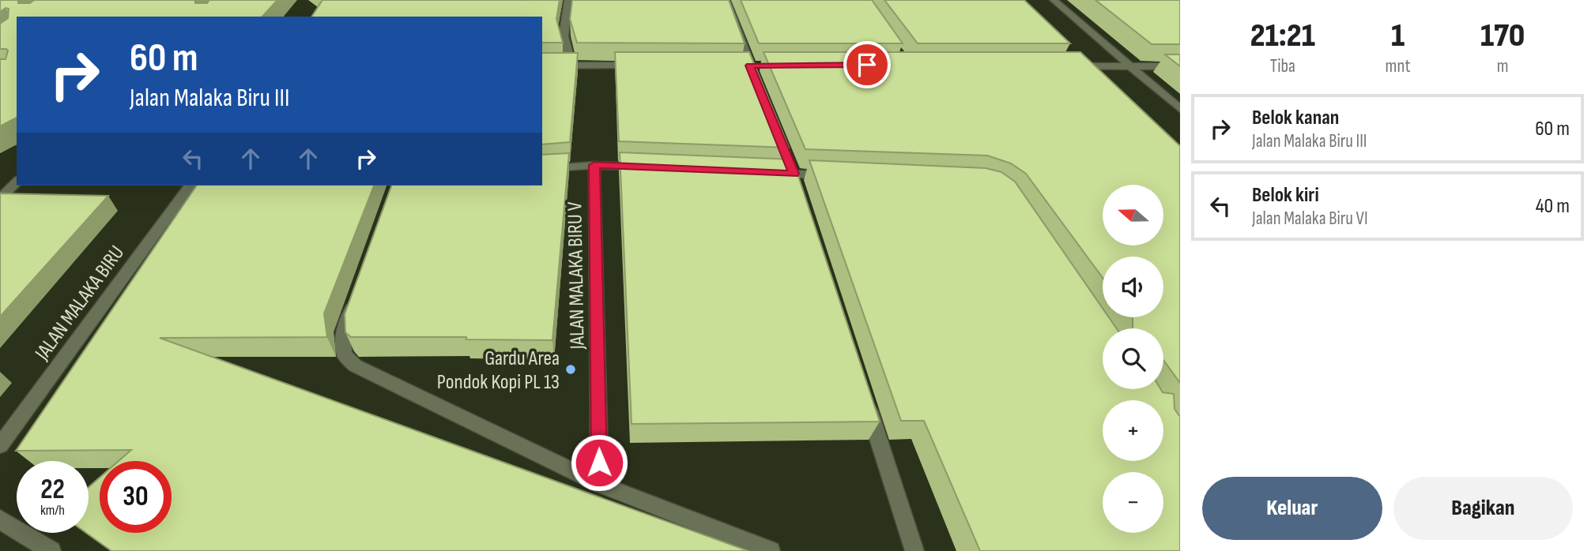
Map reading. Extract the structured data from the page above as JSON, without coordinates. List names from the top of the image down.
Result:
{
  "streets": {
    "street": ["JALAN MALAKA BIRU V", "JALAN MALAKA BIRU"]
  },
  "places": ["Gardu Area Pondok Kopi PL 13"],
  "north": "left",
  "page": {
    "eta": [
      "21:21",
      "Tiba",
      "1",
      "mnt",
      "170",
      "m"
    ],
    "turn": ["60 m", "Jalan Malaka Biru III"],
    "list": [
      {
        "name": "Belok kanan",
        "note": "Jalan Malaka Biru III",
        "value": "60 m"
      },
      {
        "name": "Belok kiri",
        "note": "Jalan Malaka Biru VI",
        "value": "40 m"
      }
    ],
    "map_buttons": ["+", "−"],
    "speed": "22 km/h",
    "limit": "30",
    "buttons": ["Keluar", "Bagikan"]
  }
}
